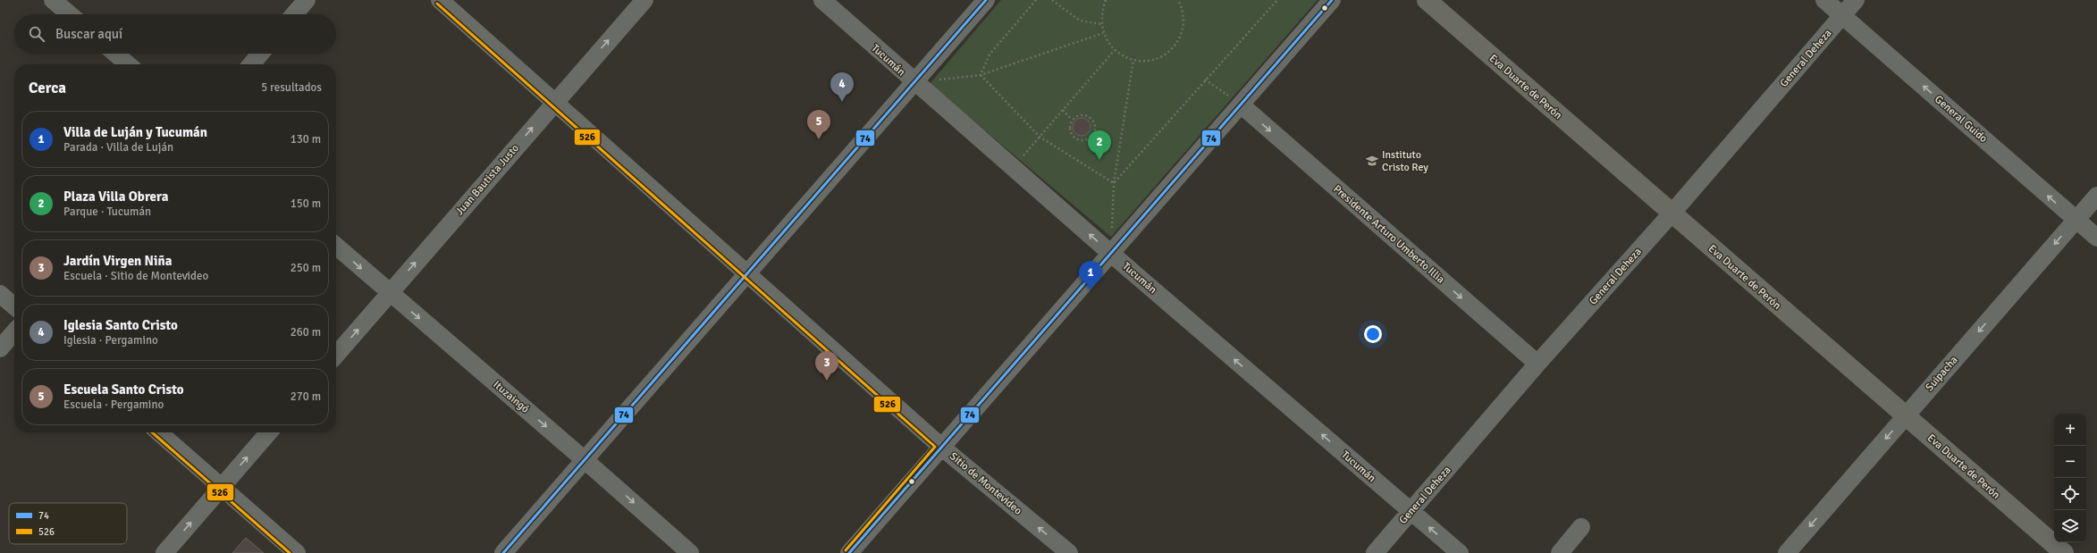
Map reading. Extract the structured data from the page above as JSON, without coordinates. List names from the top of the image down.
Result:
{
  "streets": {
    "main road": ["Eva Duarte de Perón"],
    "street": [
      "General Deheza",
      "Tucumán",
      "General Guido",
      "Juan Bautista Justo",
      "Presidente Arturo Umberto Illia",
      "Suipacha",
      "Ituzaingó",
      "Sitio de Montevideo"
    ]
  },
  "crossings": [
    ["General Deheza", "Tucumán"],
    ["General Deheza", "Eva Duarte de Perón"],
    ["General Deheza", "General Guido"],
    ["General Deheza", "Presidente Arturo Umberto Illia"],
    ["Eva Duarte de Perón", "Suipacha"],
    ["General Guido", "Suipacha"],
    ["Juan Bautista Justo", "Ituzaingó"],
    ["Juan Bautista Justo", "Sitio de Montevideo"]
  ],
  "one_way": [
    "Tucumán",
    "General Guido",
    "Juan Bautista Justo",
    "Presidente Arturo Umberto Illia",
    "Suipacha",
    "Ituzaingó"
  ],
  "places": {
    "school or university": ["Instituto Cristo Rey"]
  },
  "lines": ["transit line 74", "transit line 526"],
  "legend": ["74", "526"],
  "page": {
    "search": "Buscar aquí",
    "heading": ["Cerca", "5 resultados"],
    "pins": [
      "4",
      "5",
      "2",
      "1",
      "3"
    ],
    "list": [
      {
        "mark": "1",
        "name": "Villa de Luján y Tucumán",
        "note": "Parada · Villa de Luján",
        "value": "130 m"
      },
      {
        "mark": "2",
        "name": "Plaza Villa Obrera",
        "note": "Parque · Tucumán",
        "value": "150 m"
      },
      {
        "mark": "3",
        "name": "Jardín Virgen Niña",
        "note": "Escuela · Sitio de Montevideo",
        "value": "250 m"
      },
      {
        "mark": "4",
        "name": "Iglesia Santo Cristo",
        "note": "Iglesia · Pergamino",
        "value": "260 m"
      },
      {
        "mark": "5",
        "name": "Escuela Santo Cristo",
        "note": "Escuela · Pergamino",
        "value": "270 m"
      }
    ],
    "map_buttons": ["+", "−"]
  }
}
